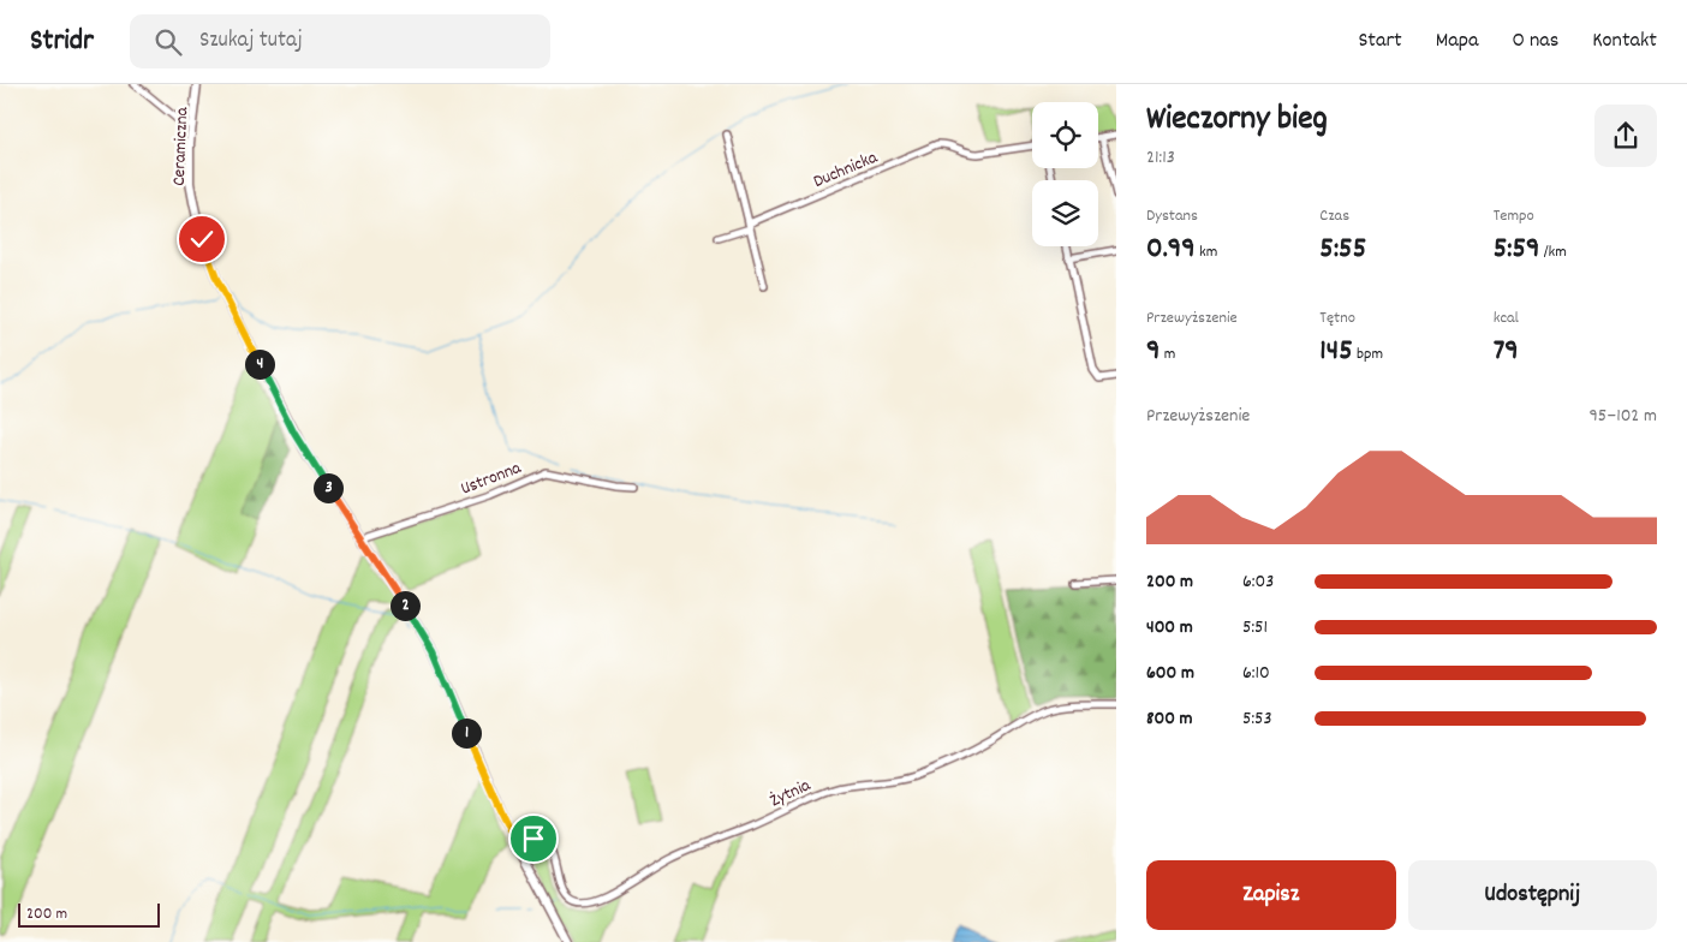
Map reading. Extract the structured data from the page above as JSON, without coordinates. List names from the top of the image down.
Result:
{
  "streets": {
    "main road": ["Ceramiczna"],
    "street": ["Duchnicka", "Ustronna", "Żytnia"]
  },
  "crossings": [
    ["Ceramiczna", "Ustronna"],
    ["Ceramiczna", "Żytnia"]
  ],
  "scale_bar": "200 m",
  "page": {
    "header": "Stridr",
    "search": "Szukaj tutaj",
    "nav": [
      "Start",
      "Mapa",
      "O nas",
      "Kontakt"
    ],
    "heading": ["Wieczorny bieg", "21:13"],
    "stats": [
      ["Dystans", "0.99 km"],
      ["Czas", "5:55"],
      ["Tempo", "5:59 /km"],
      ["Przewyższenie", "9 m"],
      ["Tętno", "145 bpm"],
      ["kcal", "79"]
    ],
    "pins": [
      "4",
      "3",
      "2",
      "1"
    ],
    "chart": ["Przewyższenie", "95–102 m"],
    "list": [
      {
        "name": "200 m",
        "note": "6:03"
      },
      {
        "name": "400 m",
        "note": "5:51"
      },
      {
        "name": "600 m",
        "note": "6:10"
      },
      {
        "name": "800 m",
        "note": "5:53"
      }
    ],
    "buttons": ["Zapisz", "Udostępnij"],
    "scale": "200 m"
  }
}
